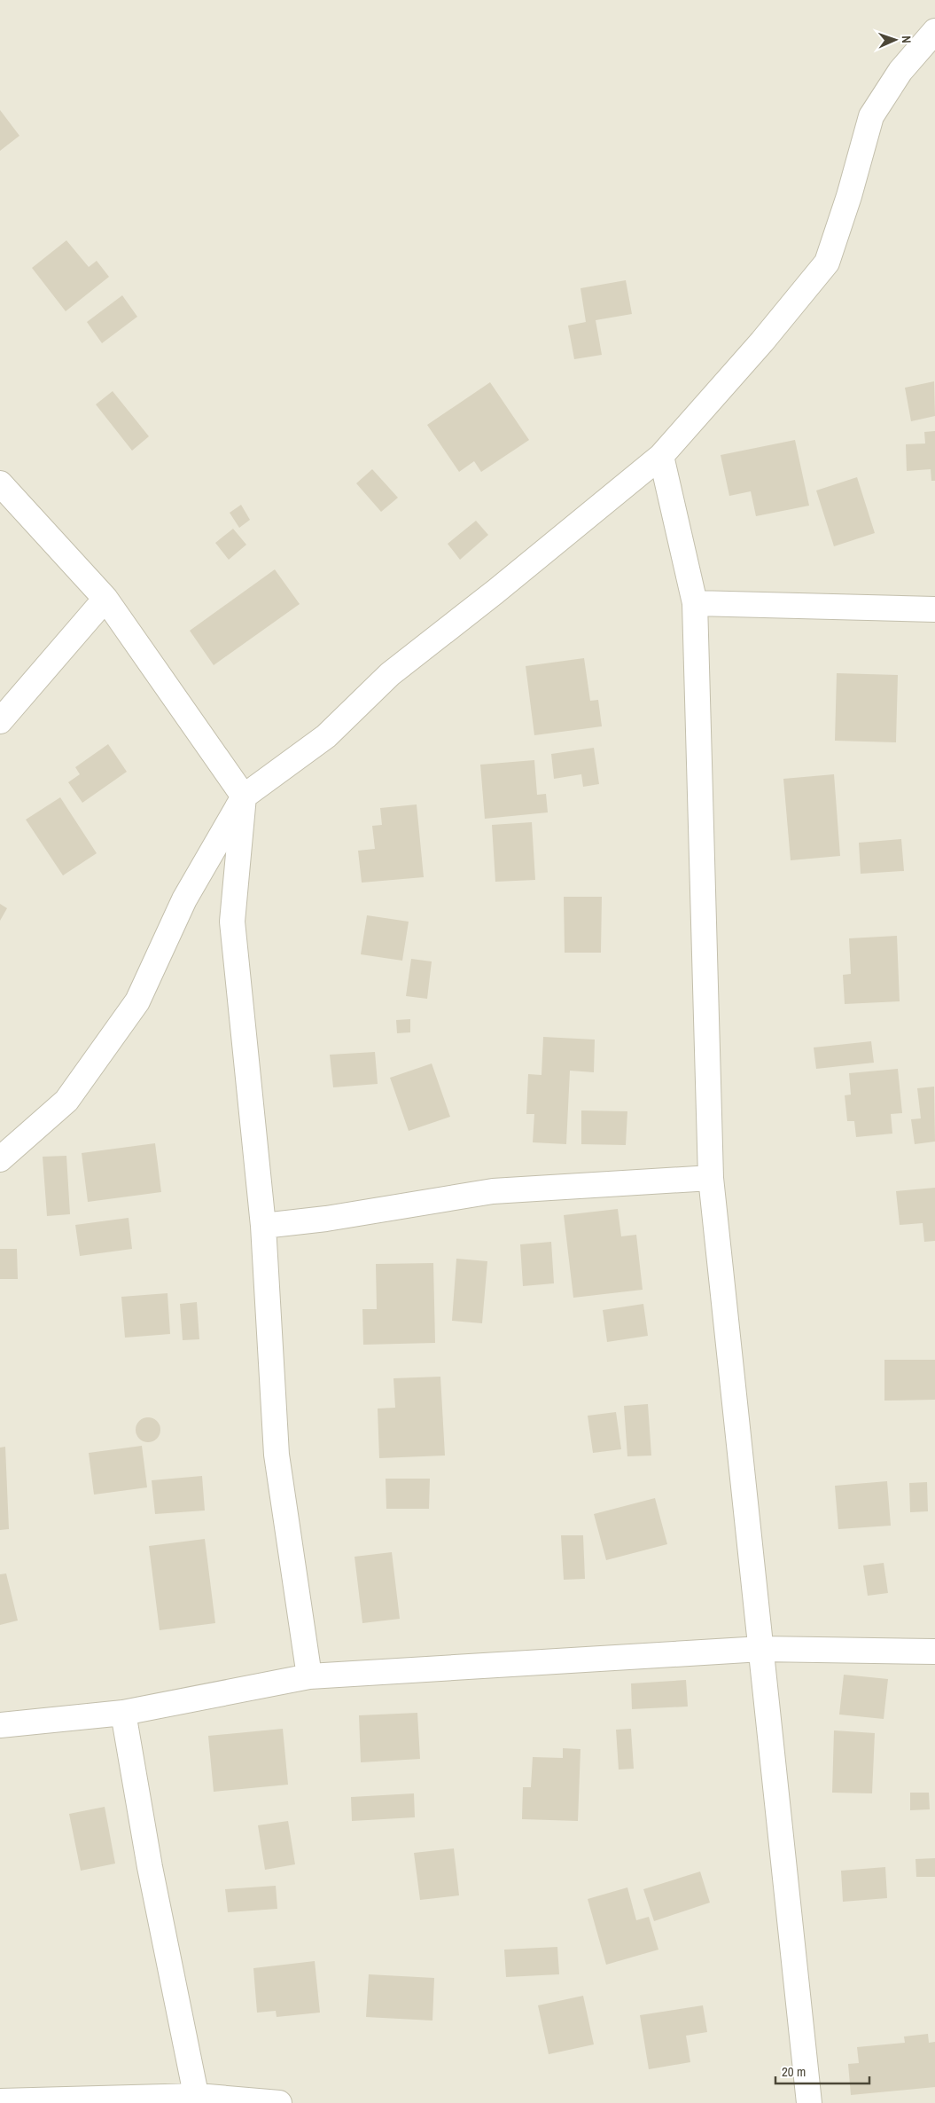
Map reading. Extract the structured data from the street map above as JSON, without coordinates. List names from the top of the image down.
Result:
{
  "scale_bar": "20 m",
  "north": "right"
}
